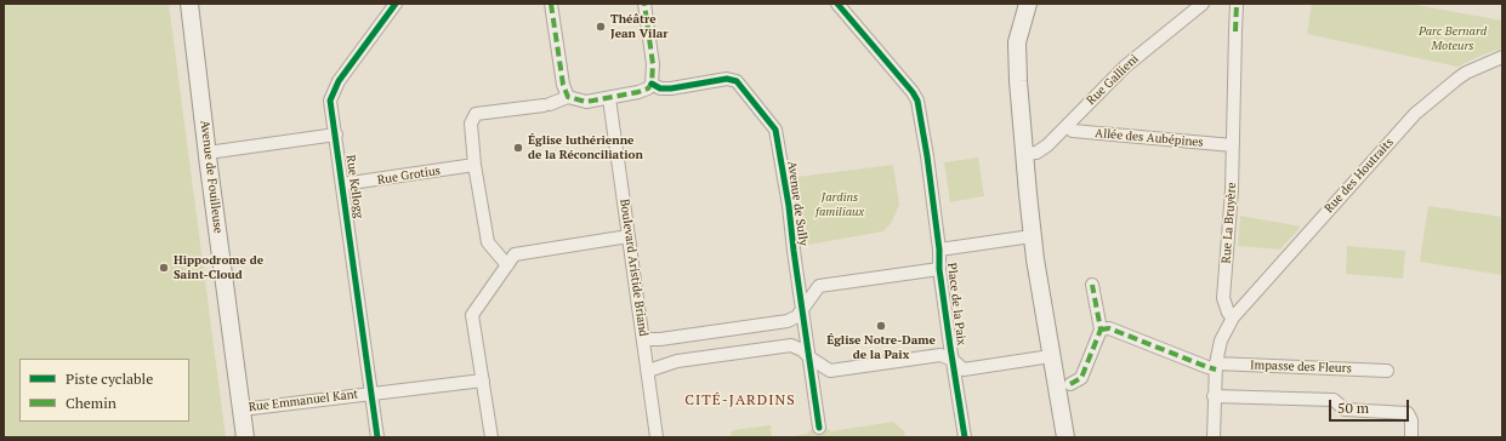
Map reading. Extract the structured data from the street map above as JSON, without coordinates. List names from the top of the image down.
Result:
{
  "streets": {
    "main road": ["Avenue de Fouilleuse"],
    "street": [
      "Rue Gallieni",
      "Allée des Aubépines",
      "Rue Grotius",
      "Rue des Houtraits",
      "Rue Kellogg",
      "Avenue de Sully",
      "Rue La Bruyère",
      "Boulevard Aristide Briand",
      "Place de la Paix",
      "Impasse des Fleurs",
      "Rue Emmanuel Kant"
    ]
  },
  "crossings": [
    ["Rue Gallieni", "Allée des Aubépines"],
    ["Allée des Aubépines", "Rue La Bruyère"],
    ["Rue Grotius", "Rue Kellogg"],
    ["Rue des Houtraits", "Rue La Bruyère"],
    ["Avenue de Fouilleuse", "Rue Emmanuel Kant"],
    ["Rue Kellogg", "Rue Emmanuel Kant"]
  ],
  "districts": ["CITÉ-JARDINS"],
  "parks": ["Parc Bernard Moteurs", "Jardins familiaux"],
  "places": [
    "Théâtre Jean Vilar",
    "Église luthérienne de la Réconciliation",
    "Hippodrome de Saint-Cloud",
    "Église Notre-Dame de la Paix"
  ],
  "legend": ["Piste cyclable", "Chemin"],
  "scale_bar": "50 m"
}
